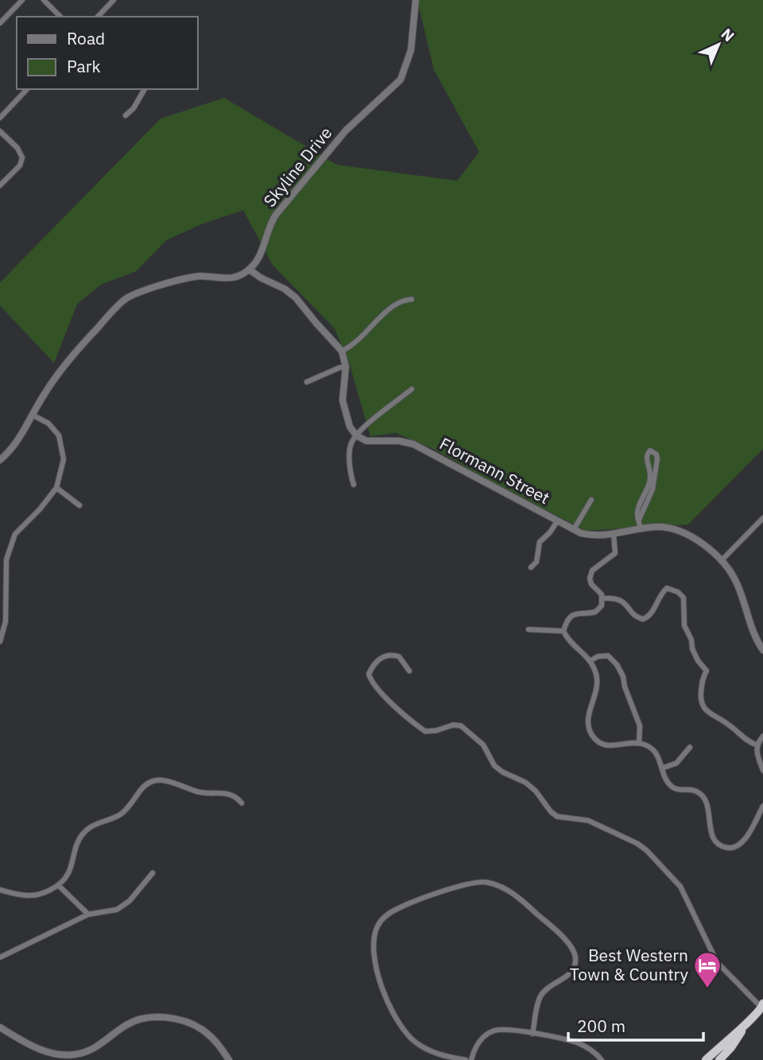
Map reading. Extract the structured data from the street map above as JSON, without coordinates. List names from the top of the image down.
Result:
{
  "streets": {
    "street": ["Skyline Drive", "Flormann Street"]
  },
  "places": {
    "hotel": ["Best Western Town & Country"]
  },
  "legend": ["Road", "Park"],
  "scale_bar": "200 m",
  "north": "top right"
}
